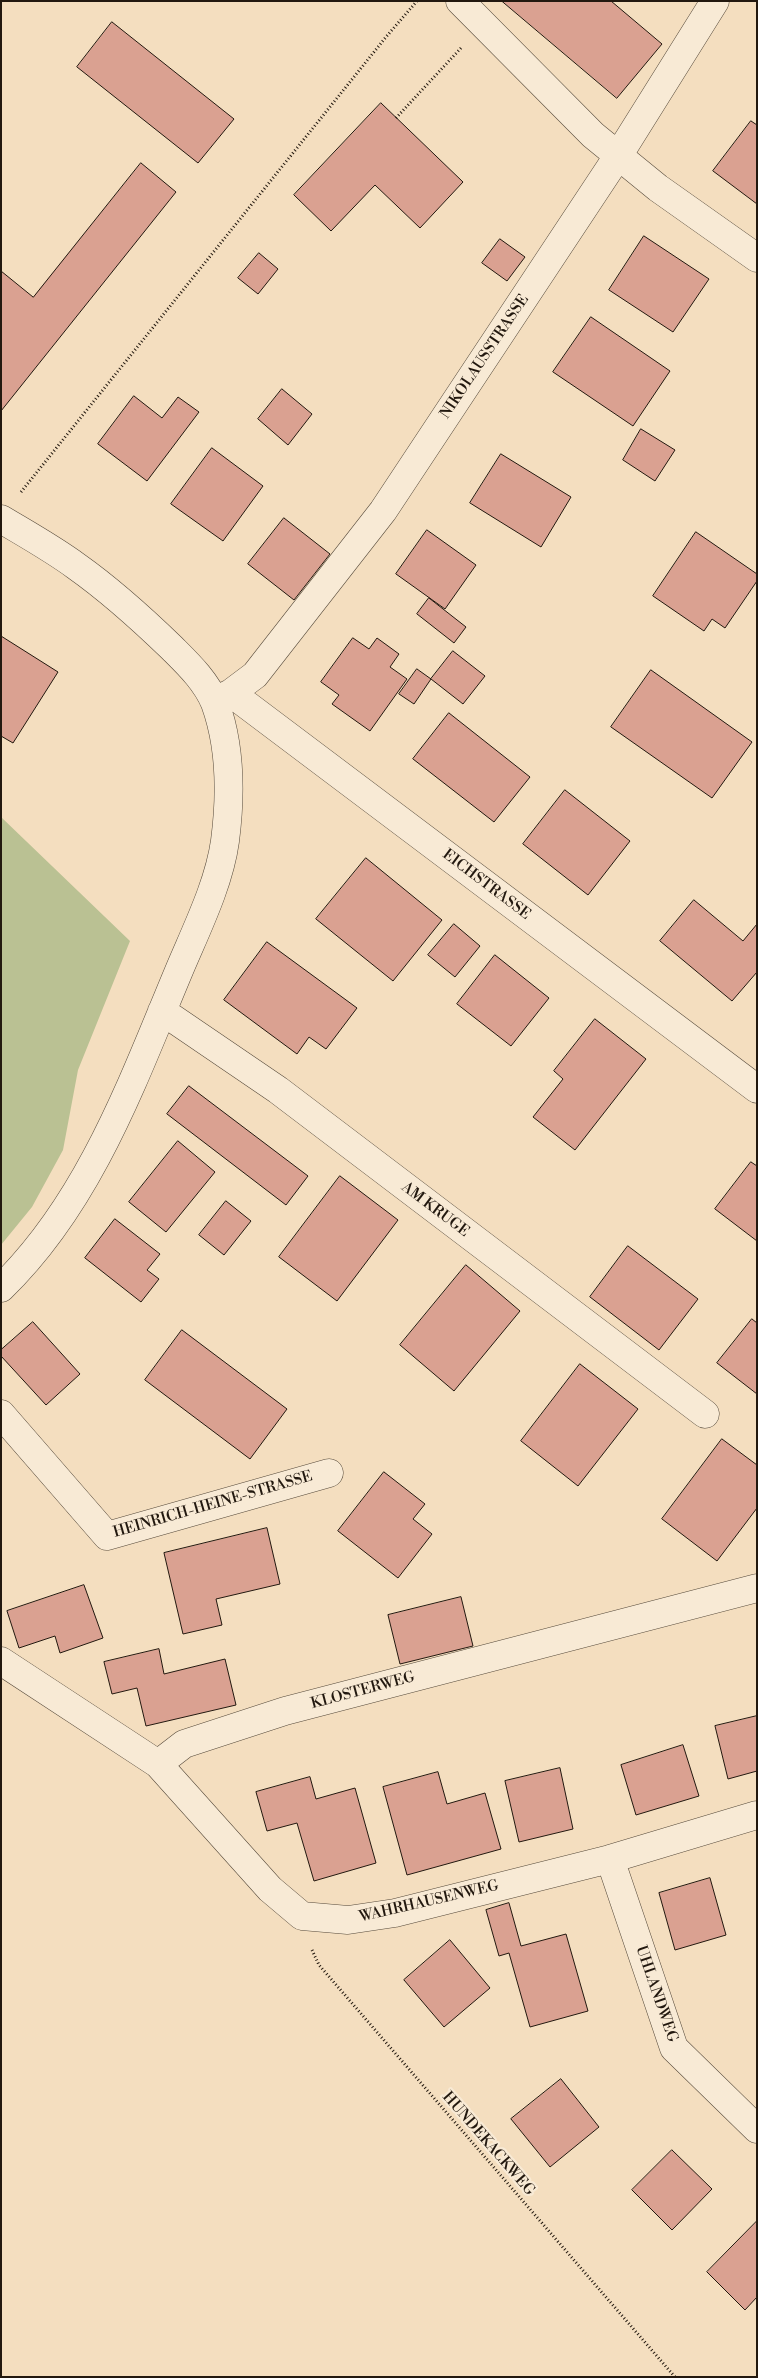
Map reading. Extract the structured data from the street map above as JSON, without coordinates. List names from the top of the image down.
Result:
{
  "streets": {
    "street": [
      "NIKOLAUSSTRASSE",
      "EICHSTRASSE",
      "AM KRUGE",
      "HEINRICH-HEINE-STRASSE",
      "KLOSTERWEG",
      "WAHRHAUSENWEG",
      "UHLANDWEG"
    ],
    "path": ["HUNDEKACKWEG"]
  },
  "crossings": [
    ["NIKOLAUSSTRASSE", "EICHSTRASSE"],
    ["WAHRHAUSENWEG", "UHLANDWEG"],
    ["WAHRHAUSENWEG", "HUNDEKACKWEG"]
  ]
}
